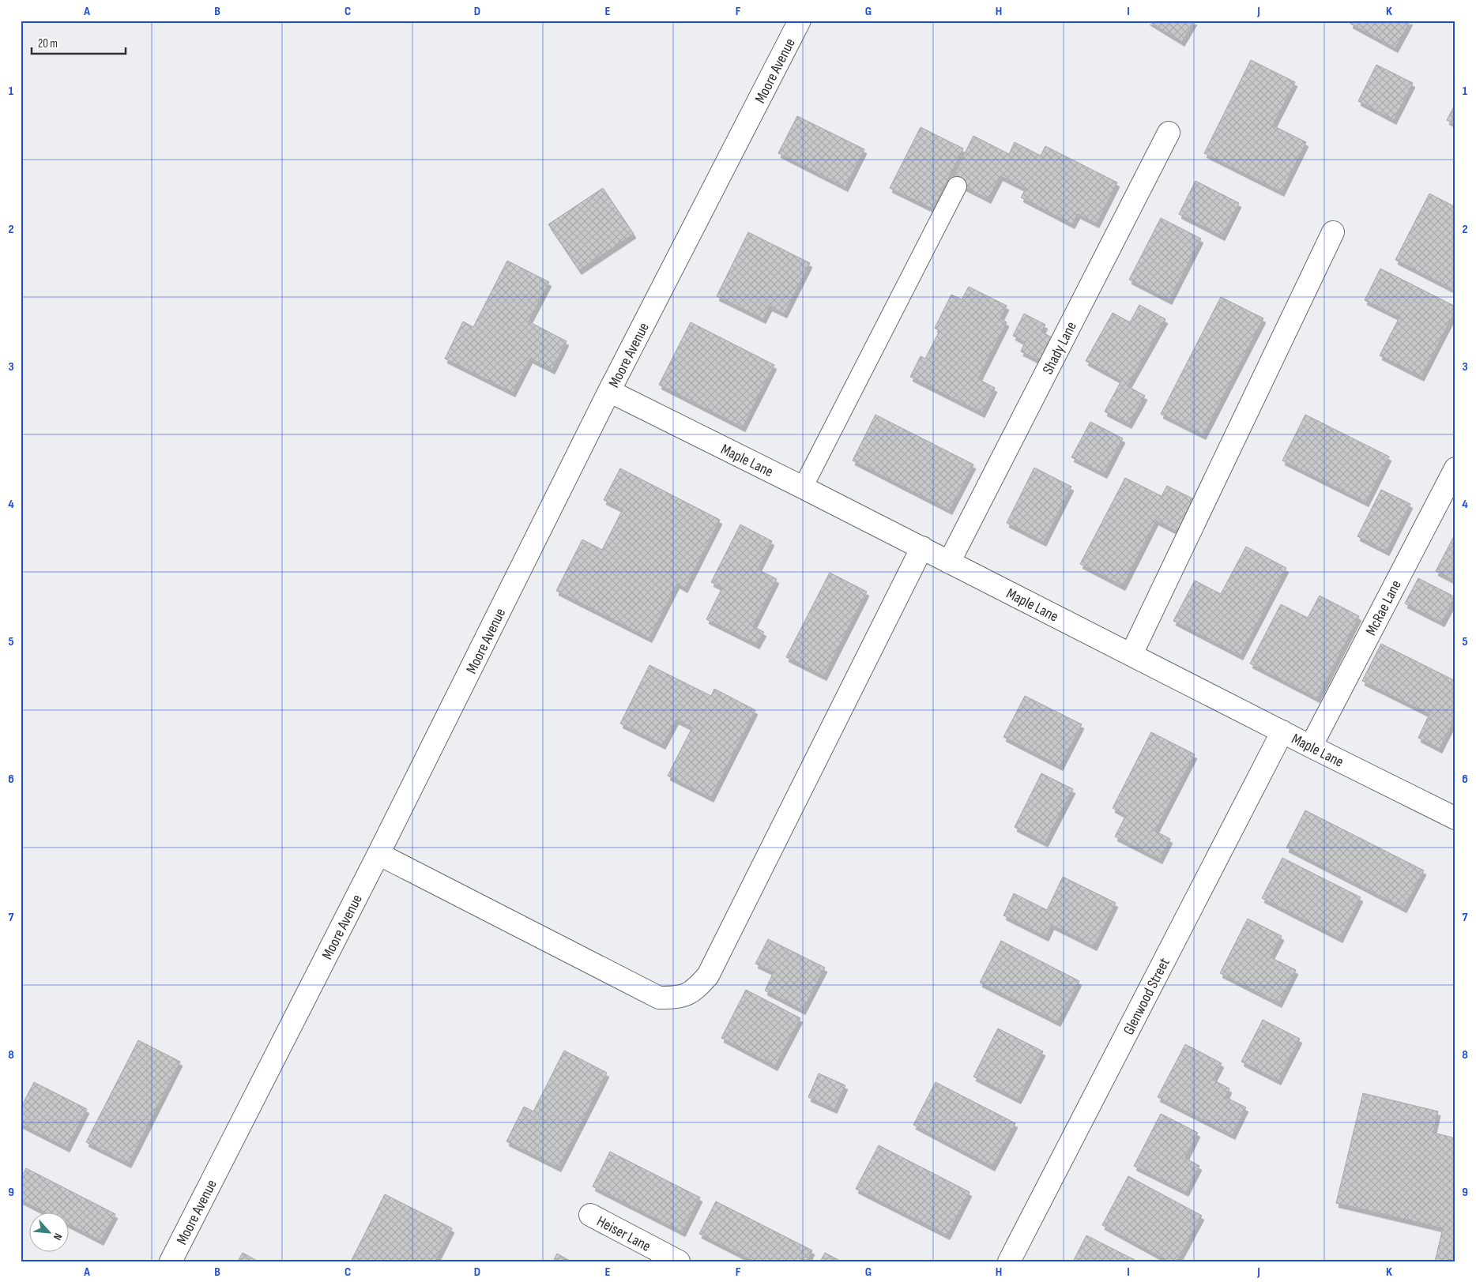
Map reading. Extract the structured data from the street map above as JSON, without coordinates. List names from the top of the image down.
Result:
{
  "streets": {
    "street": [
      "Moore Avenue",
      "Shady Lane",
      "Maple Lane",
      "McRae Lane",
      "Glenwood Street",
      "Heiser Lane"
    ]
  },
  "crossings": [
    ["Moore Avenue", "Maple Lane"],
    ["Shady Lane", "Maple Lane"],
    ["Maple Lane", "McRae Lane"],
    ["Maple Lane", "Glenwood Street"]
  ],
  "scale_bar": "20 m",
  "north": "bottom right",
  "grid": {
    "columns": [
      "A",
      "B",
      "C",
      "D",
      "E",
      "F",
      "G",
      "H",
      "I",
      "J",
      "K"
    ],
    "rows": [
      "1",
      "2",
      "3",
      "4",
      "5",
      "6",
      "7",
      "8",
      "9"
    ]
  }
}
